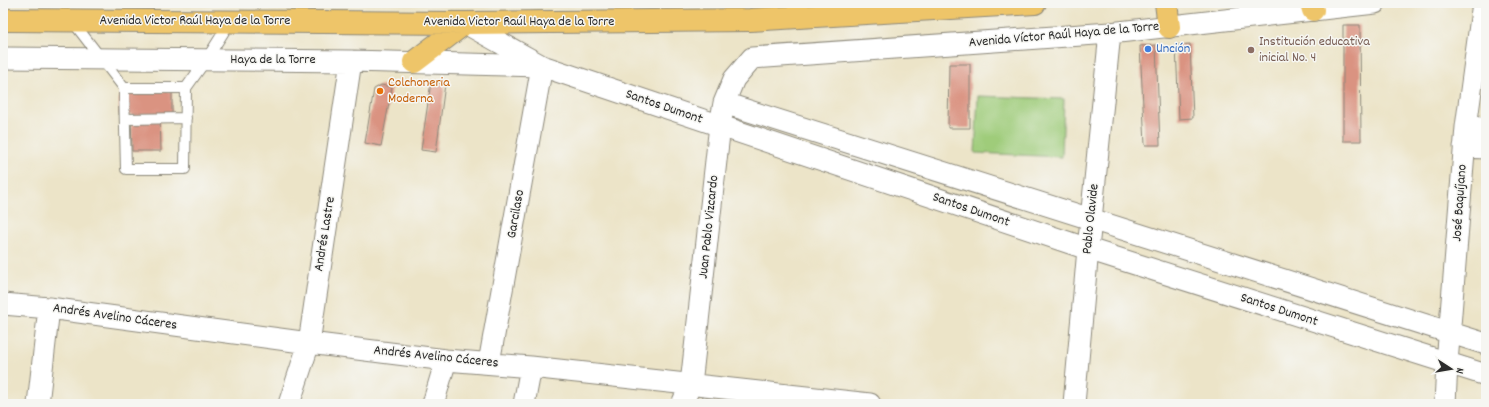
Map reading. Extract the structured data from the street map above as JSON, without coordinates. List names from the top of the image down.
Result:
{
  "streets": {
    "main road": ["Avenida Victor Raúl Haya de la Torre"],
    "street": [
      "Avenida Víctor Raúl Haya de la Torre",
      "Haya de la Torre",
      "Santos Dumont",
      "José Baquíjano",
      "Garcilaso",
      "Pablo Olavide",
      "Juan Pablo Vizcardo",
      "Andrés Lastre",
      "Andrés Avelino Cáceres"
    ]
  },
  "crossings": [
    ["Avenida Victor Raúl Haya de la Torre", "Santos Dumont"],
    ["Avenida Víctor Raúl Haya de la Torre", "Pablo Olavide"],
    ["Avenida Víctor Raúl Haya de la Torre", "Juan Pablo Vizcardo"],
    ["Haya de la Torre", "Santos Dumont"],
    ["Haya de la Torre", "Garcilaso"],
    ["Haya de la Torre", "Andrés Lastre"],
    ["Santos Dumont", "José Baquíjano"],
    ["Santos Dumont", "Garcilaso"],
    ["Santos Dumont", "Pablo Olavide"],
    ["Santos Dumont", "Juan Pablo Vizcardo"],
    ["Garcilaso", "Andrés Avelino Cáceres"],
    ["Juan Pablo Vizcardo", "Andrés Avelino Cáceres"],
    ["Andrés Lastre", "Andrés Avelino Cáceres"]
  ],
  "places": ["Unción", "Institución educativa inicial No. 4", "Colchoneria Moderna"],
  "north": "right"
}
